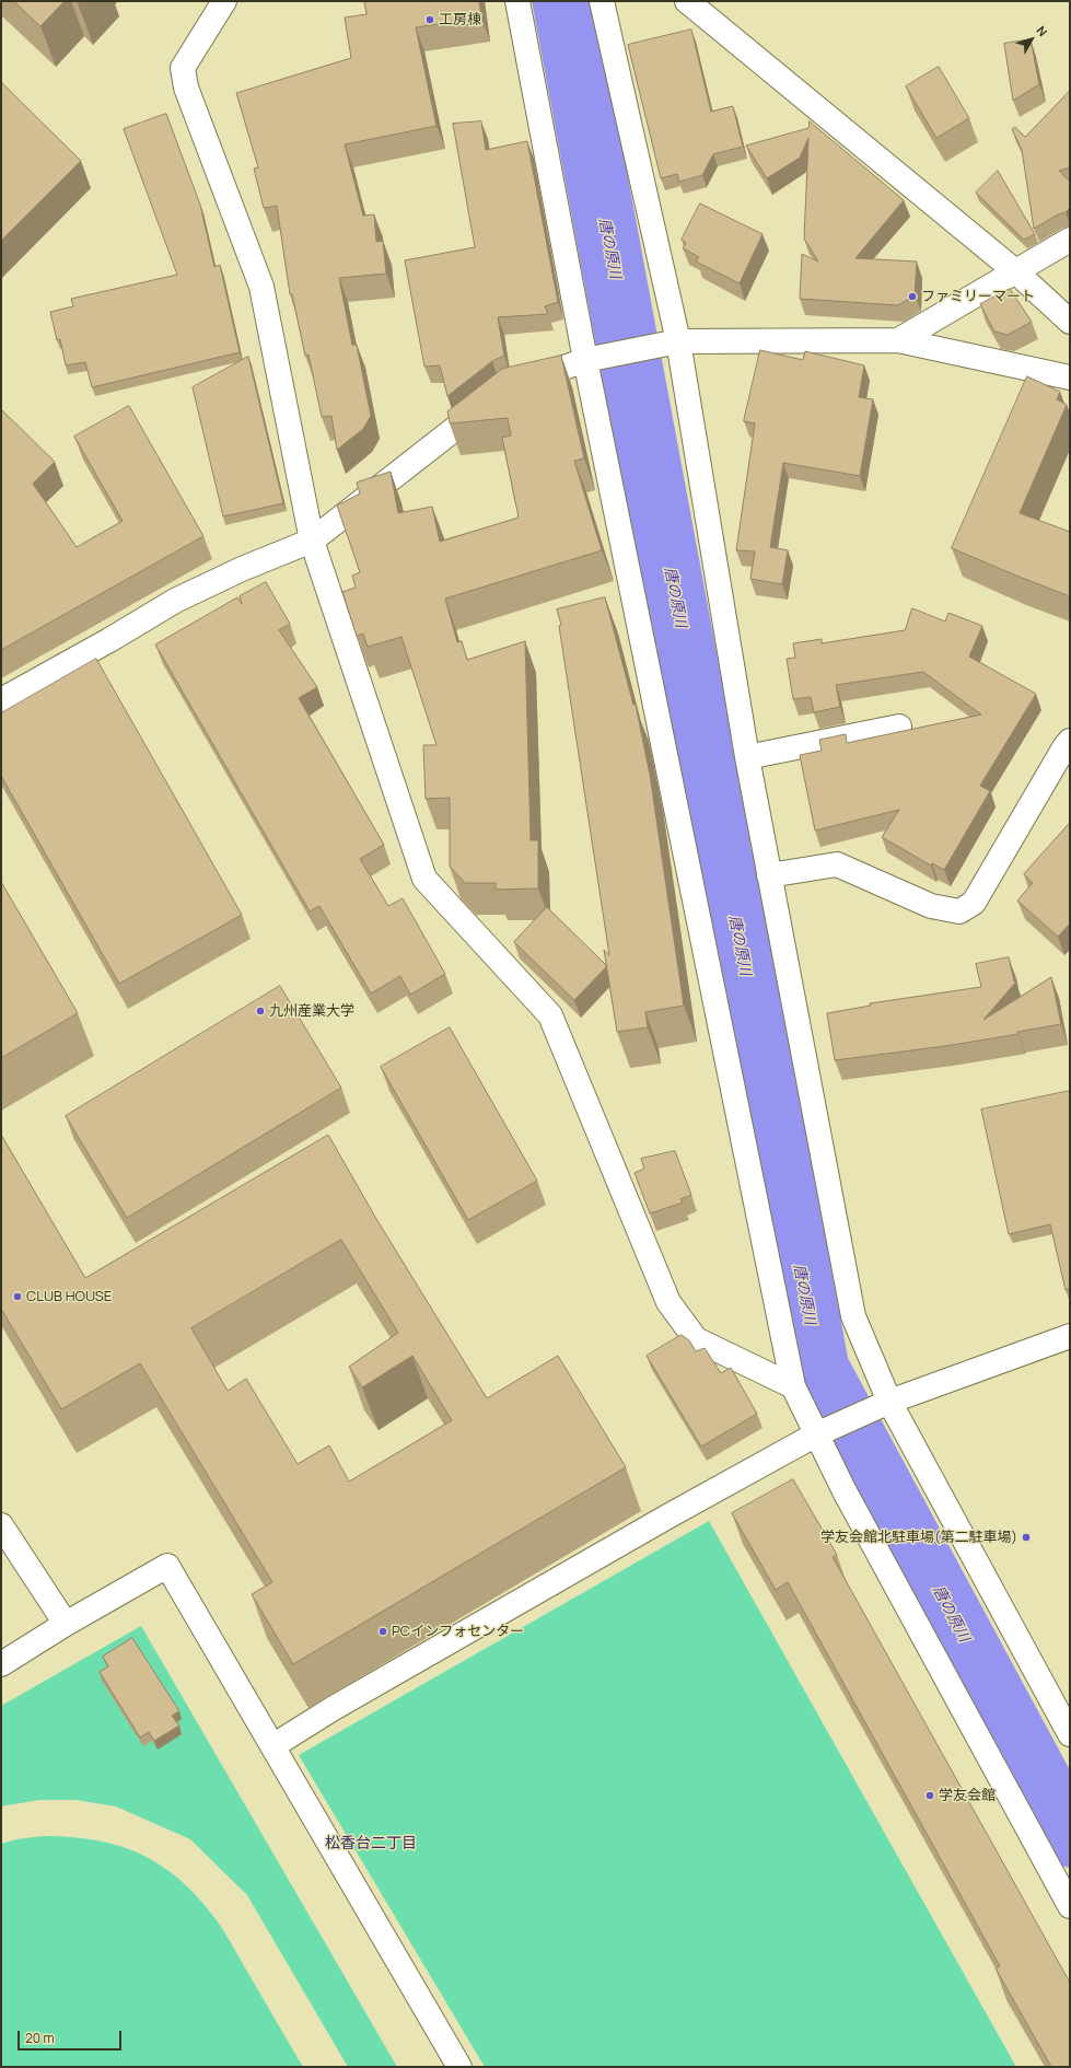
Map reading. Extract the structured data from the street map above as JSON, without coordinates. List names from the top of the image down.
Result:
{
  "districts": ["松香台二丁目"],
  "water": ["唐の原川"],
  "places": [
    "工房棟",
    "ファミリーマート",
    "九州産業大学",
    "CLUB HOUSE",
    "学友会館北駐車場(第二駐車場)",
    "PCインフォセンター",
    "学友会館"
  ],
  "scale_bar": "20 m",
  "north": "top right"
}
